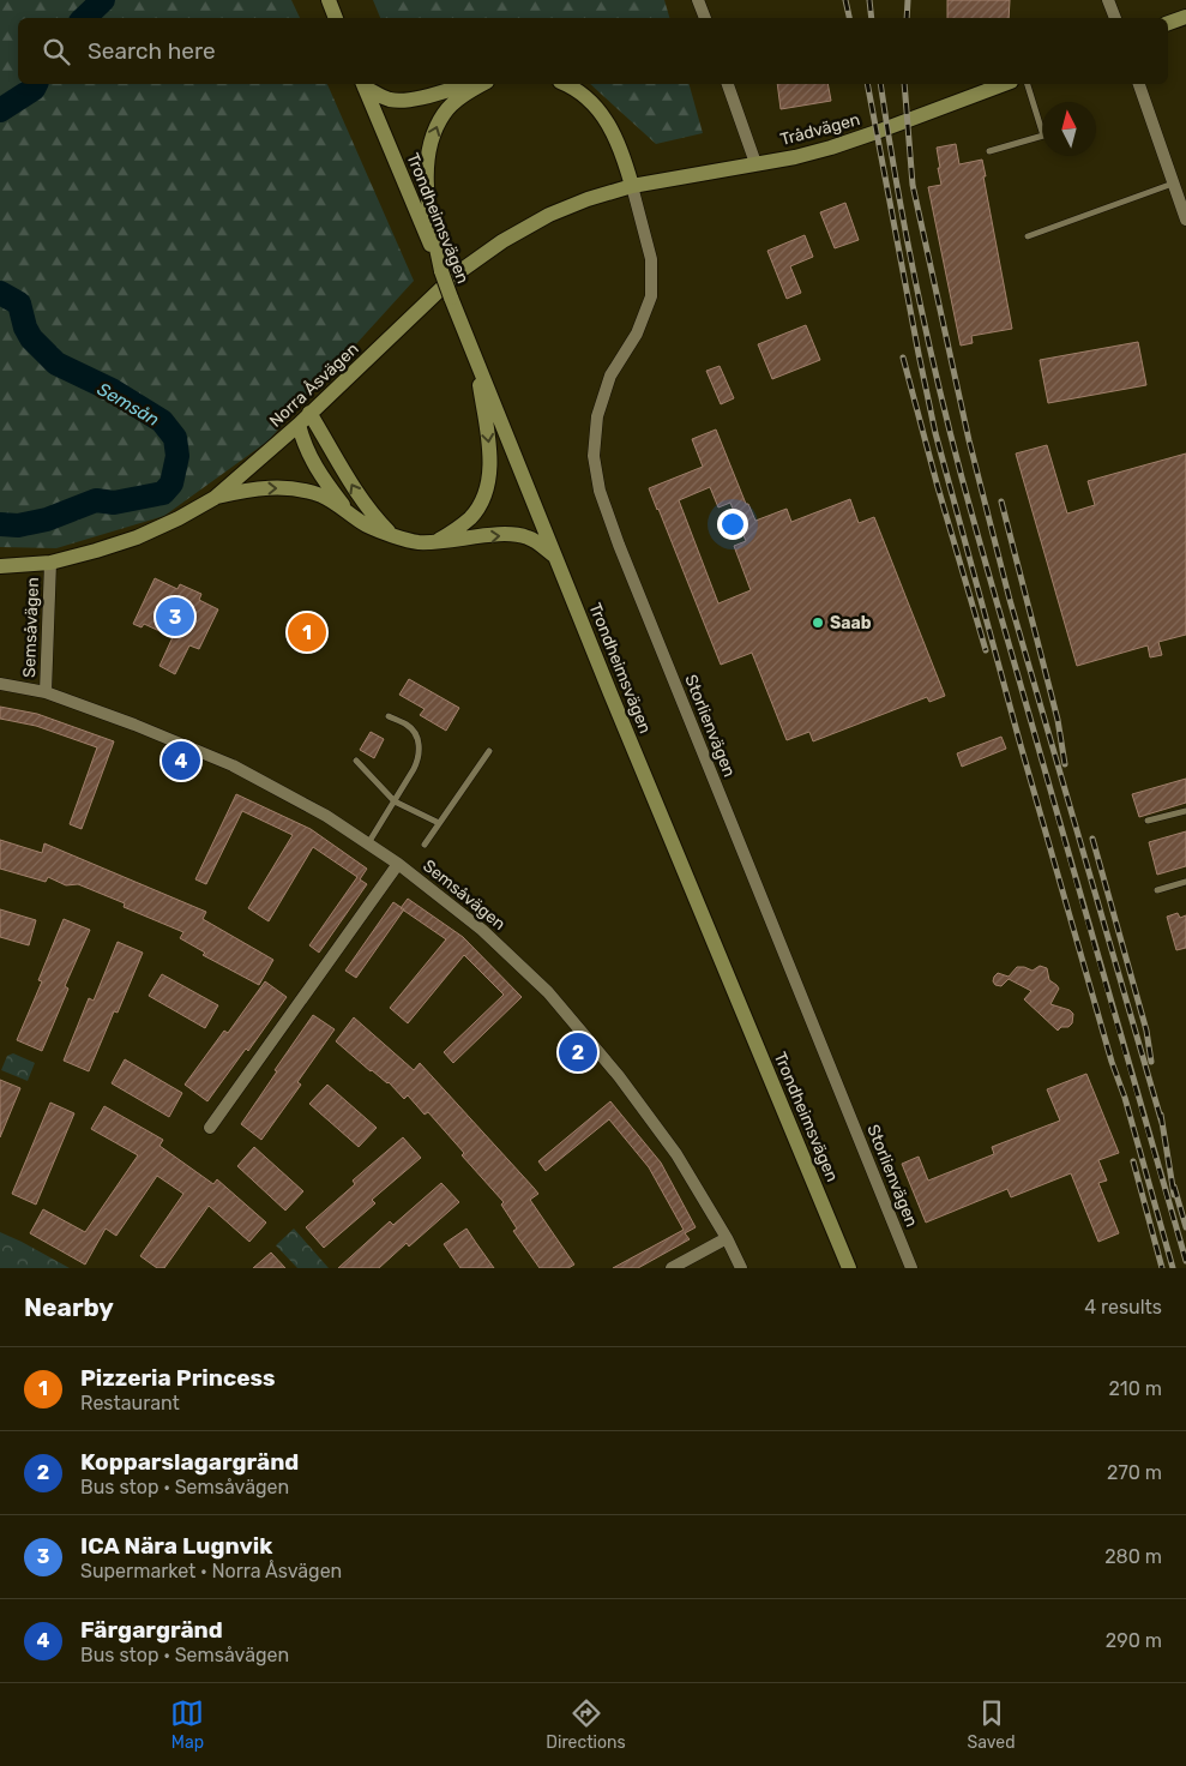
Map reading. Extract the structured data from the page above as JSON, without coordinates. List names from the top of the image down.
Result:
{
  "streets": {
    "main road": ["Trådvägen", "Trondheimsvägen", "Norra Åsvägen"],
    "street": ["Semsåvägen", "Storlienvägen"]
  },
  "crossings": [
    ["Trådvägen", "Norra Åsvägen"],
    ["Trådvägen", "Storlienvägen"],
    ["Norra Åsvägen", "Semsåvägen"],
    ["Norra Åsvägen", "Storlienvägen"]
  ],
  "water": ["Semsån"],
  "places": ["Saab"],
  "north": "top",
  "page": {
    "search": "Search here",
    "pins": [
      "3",
      "1",
      "4",
      "2"
    ],
    "heading": ["Nearby", "4 results"],
    "list": [
      {
        "mark": "1",
        "name": "Pizzeria Princess",
        "note": "Restaurant",
        "value": "210 m"
      },
      {
        "mark": "2",
        "name": "Kopparslagargränd",
        "note": "Bus stop · Semsåvägen",
        "value": "270 m"
      },
      {
        "mark": "3",
        "name": "ICA Nära Lugnvik",
        "note": "Supermarket · Norra Åsvägen",
        "value": "280 m"
      },
      {
        "mark": "4",
        "name": "Färgargränd",
        "note": "Bus stop · Semsåvägen",
        "value": "290 m"
      }
    ],
    "nav": ["Map", "Directions", "Saved"]
  }
}
